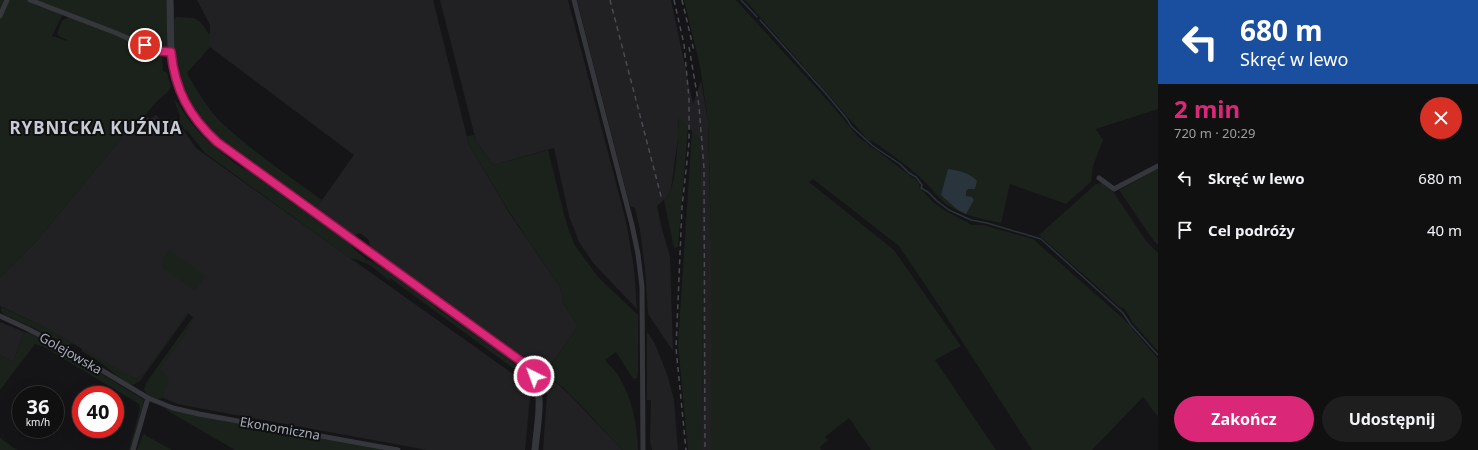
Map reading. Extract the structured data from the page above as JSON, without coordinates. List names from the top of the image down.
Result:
{
  "streets": {
    "street": ["Golejowska", "Ekonomiczna"]
  },
  "crossings": [
    ["Golejowska", "Ekonomiczna"]
  ],
  "districts": ["RYBNICKA KUŹNIA"],
  "page": {
    "turn": ["680 m", "Skręć w lewo"],
    "heading": ["2 min", "720 m · 20:29"],
    "list": [
      {
        "name": "Skręć w lewo",
        "value": "680 m"
      },
      {
        "name": "Cel podróży",
        "value": "40 m"
      }
    ],
    "speed": "36 km/h",
    "limit": "40",
    "buttons": ["Zakończ", "Udostępnij"]
  }
}
